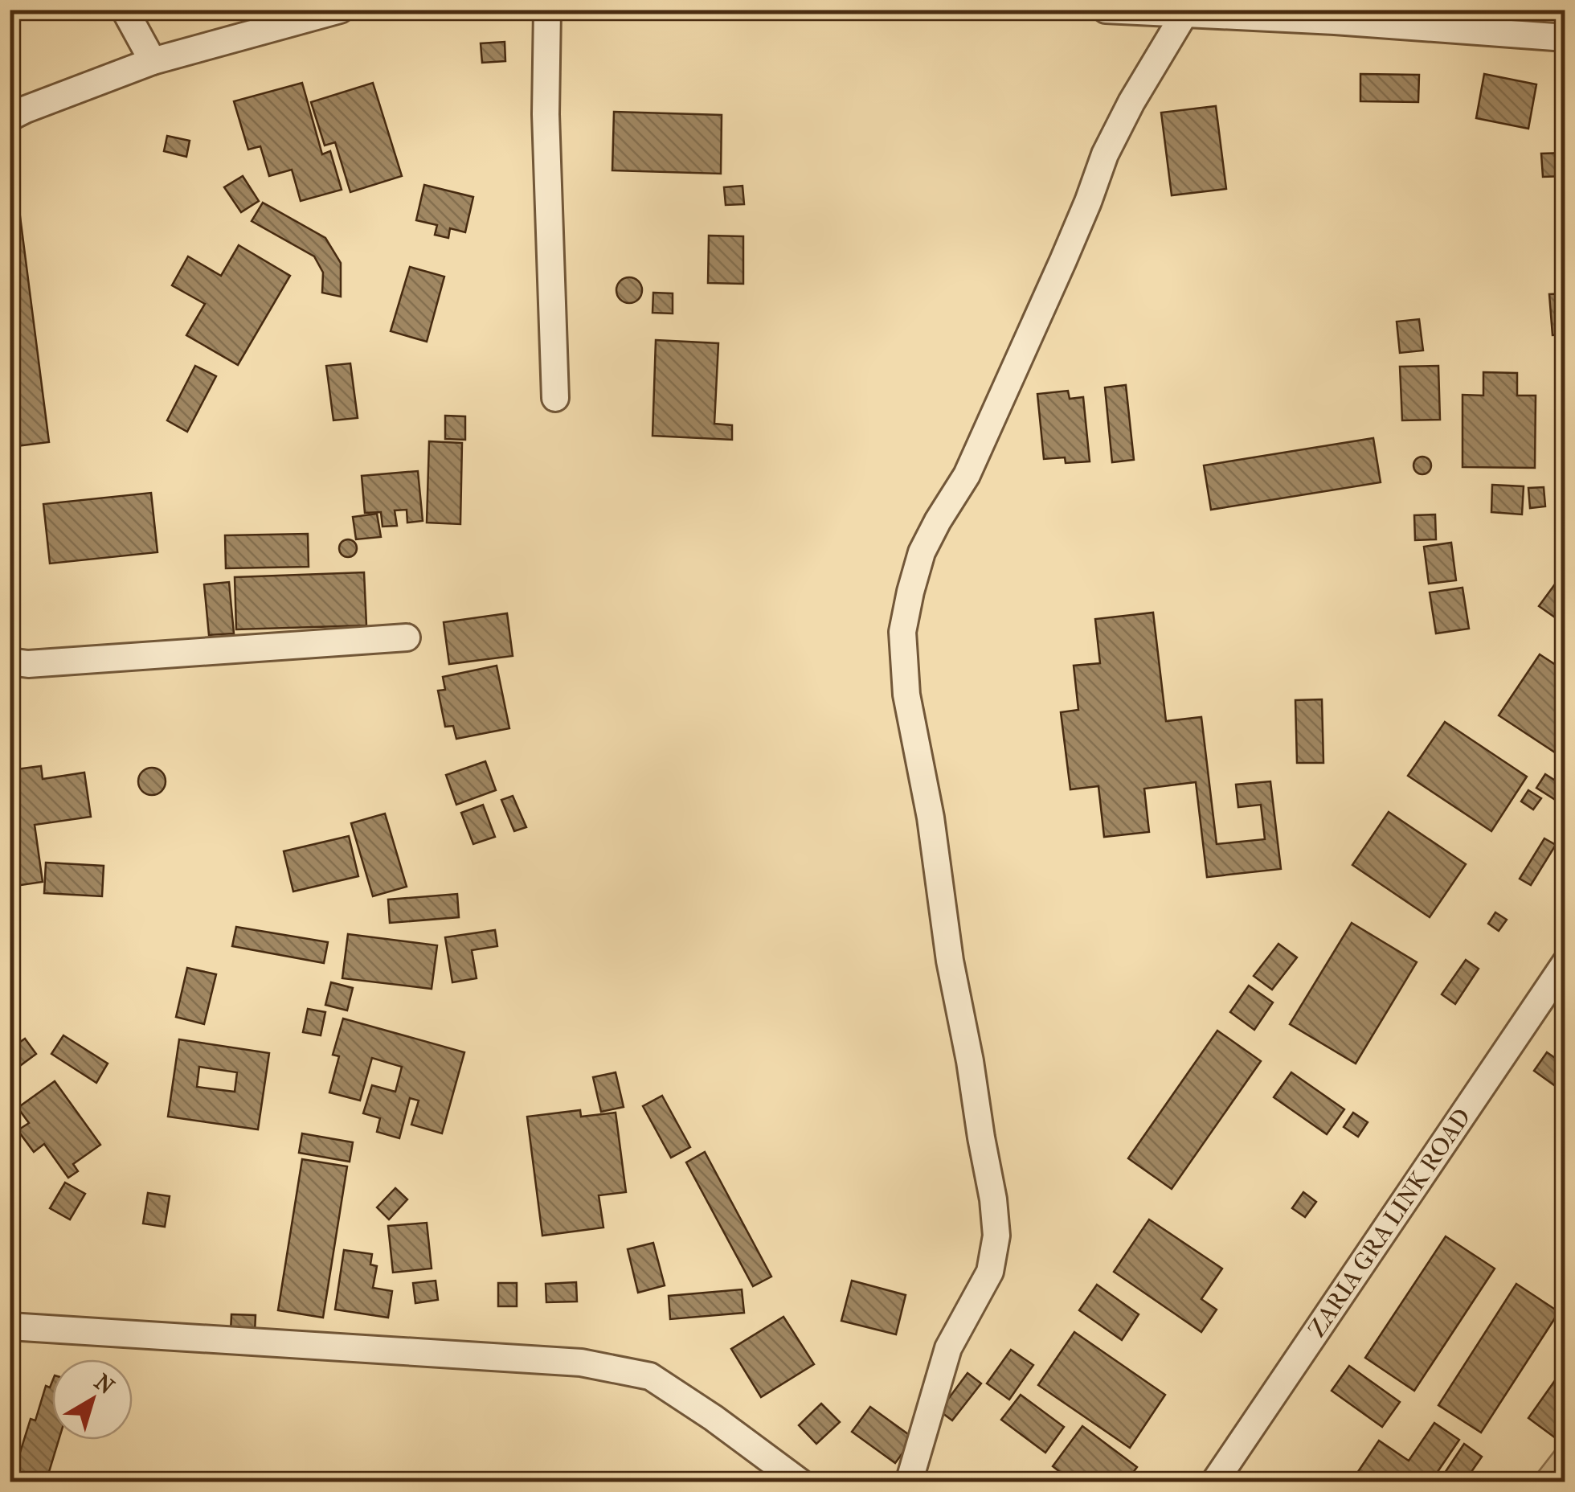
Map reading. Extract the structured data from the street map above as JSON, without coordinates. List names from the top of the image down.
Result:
{
  "streets": {
    "street": ["ZARIA GRA LINK ROAD"]
  },
  "north": "top right"
}
